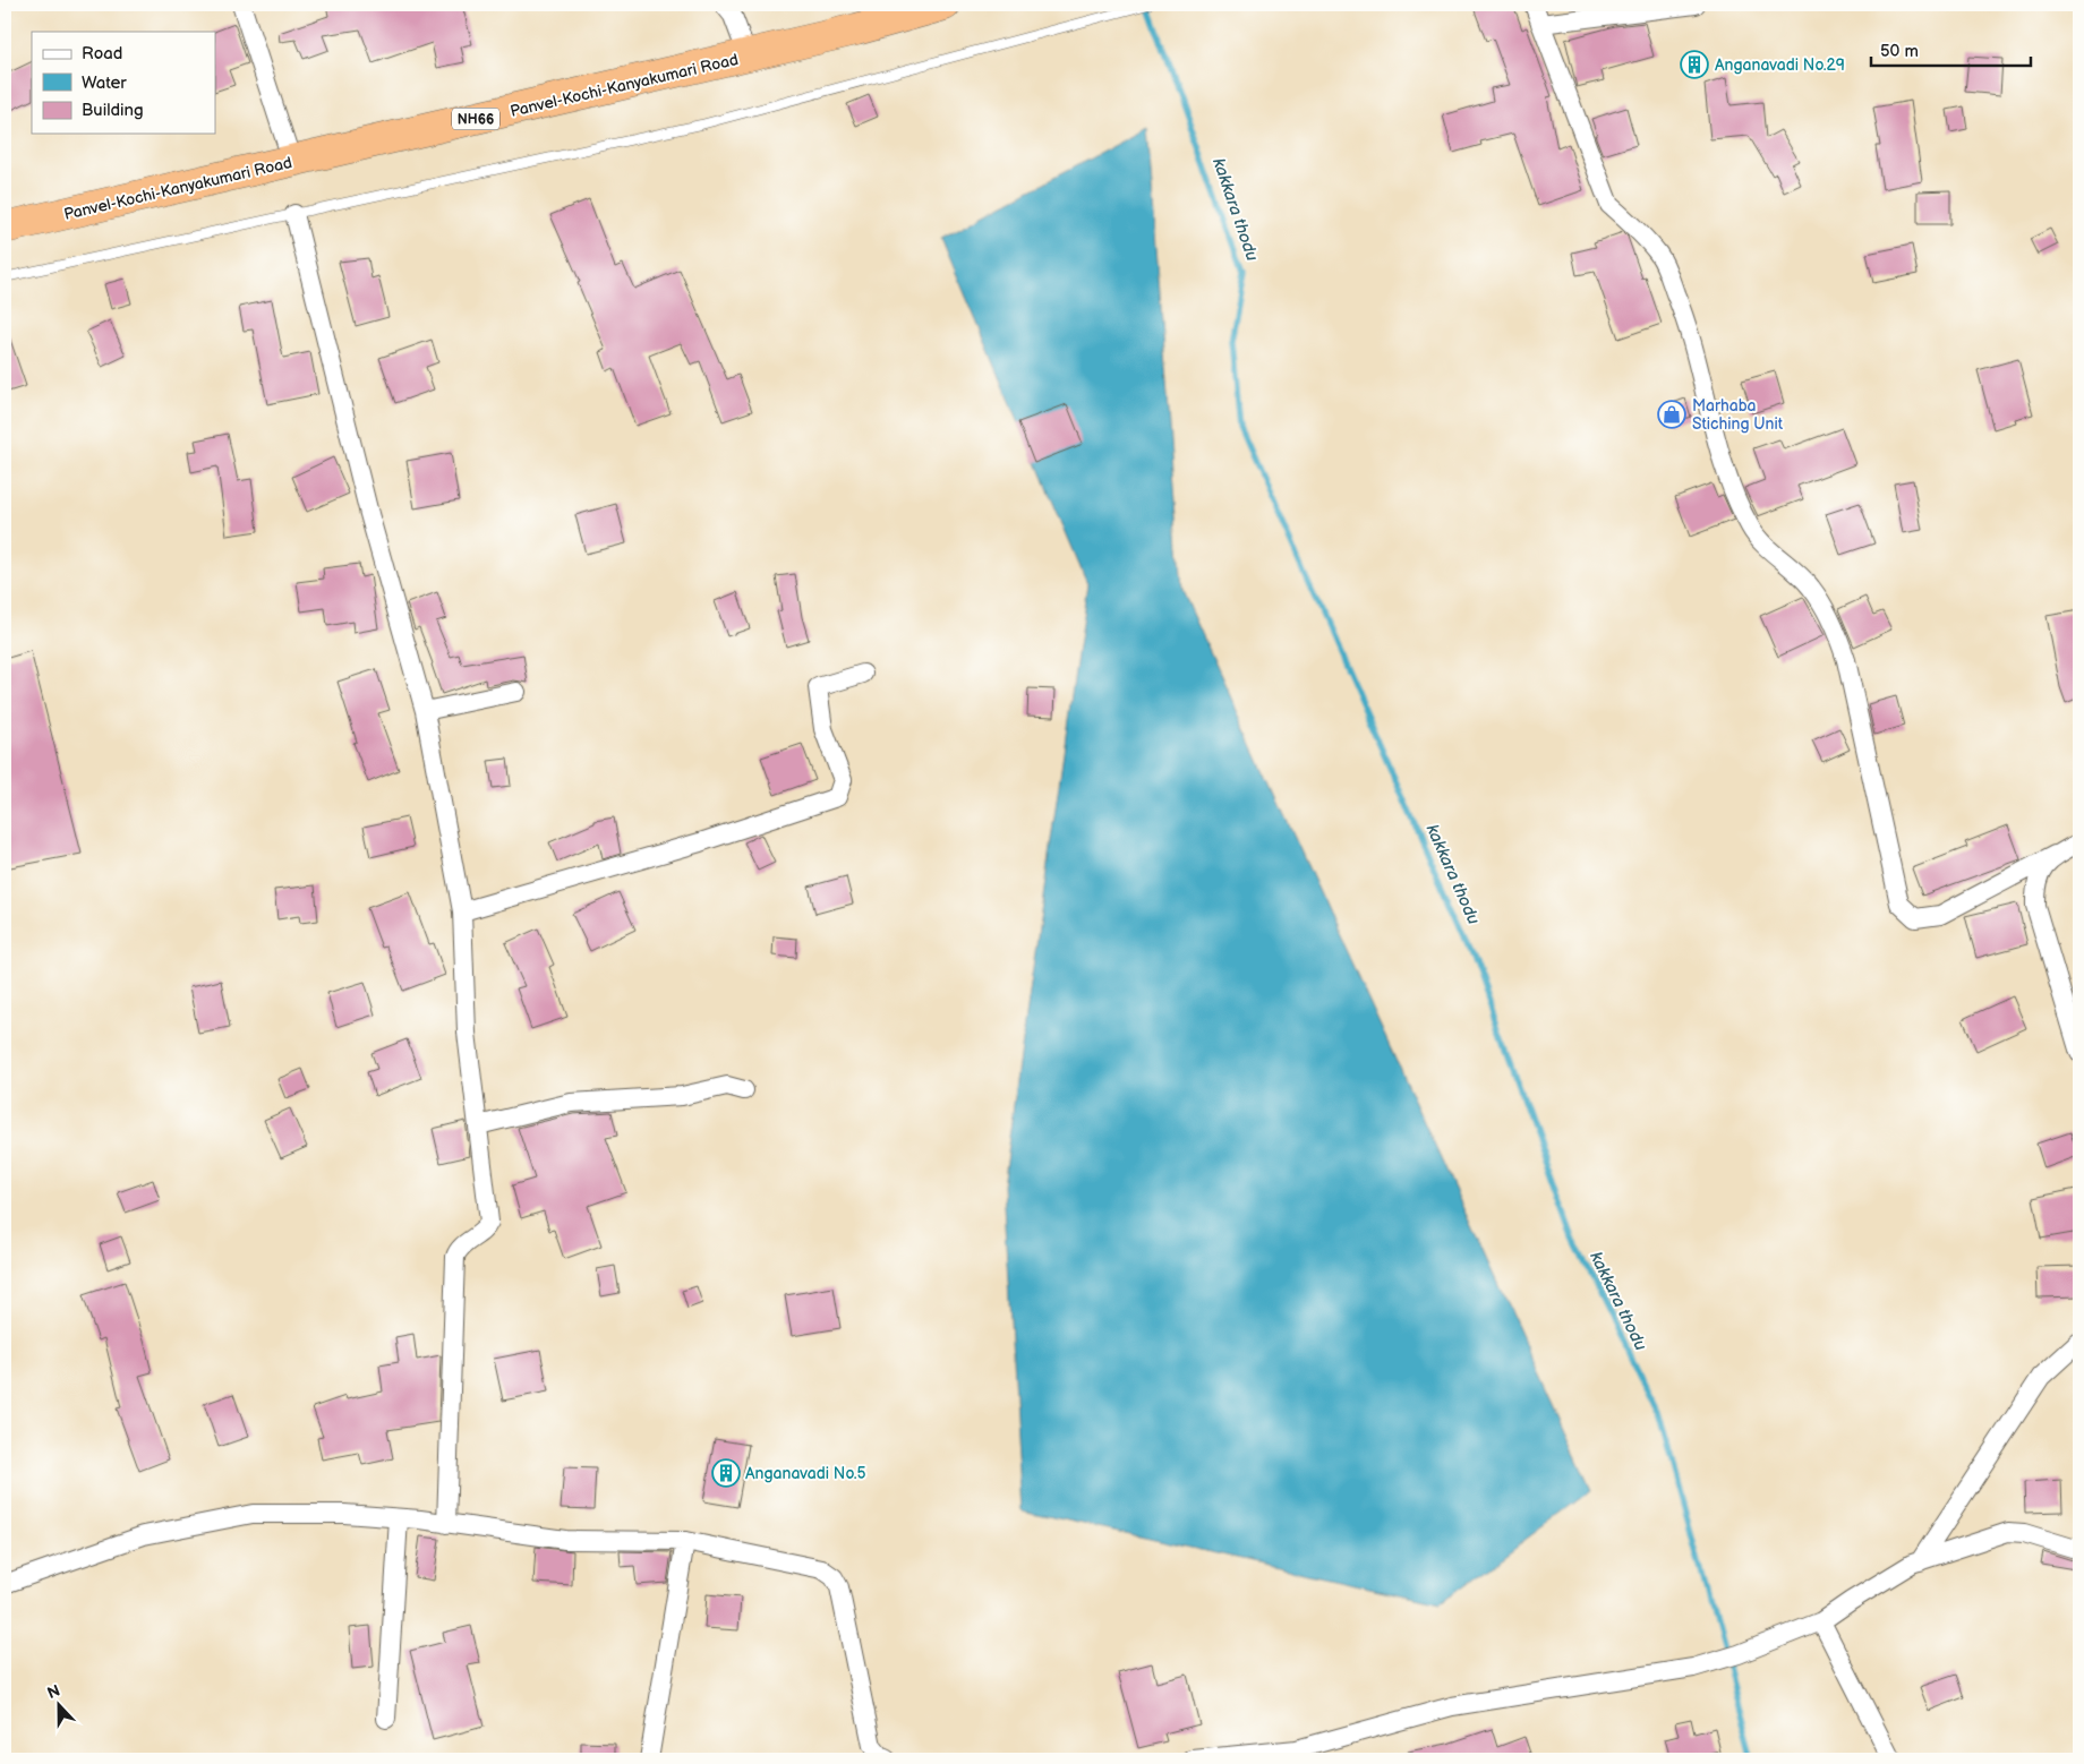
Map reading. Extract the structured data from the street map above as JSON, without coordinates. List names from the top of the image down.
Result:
{
  "streets": {
    "highway": ["Panvel-Kochi-Kanyakumari Road", "NH66"]
  },
  "water": ["kakkara thodu"],
  "places": {
    "building": ["Anganavadi No.29", "Anganavadi No.5"],
    "shop": ["Marhaba Stiching Unit"]
  },
  "legend": ["Road", "Water", "Building"],
  "scale_bar": "50 m",
  "north": "top"
}
